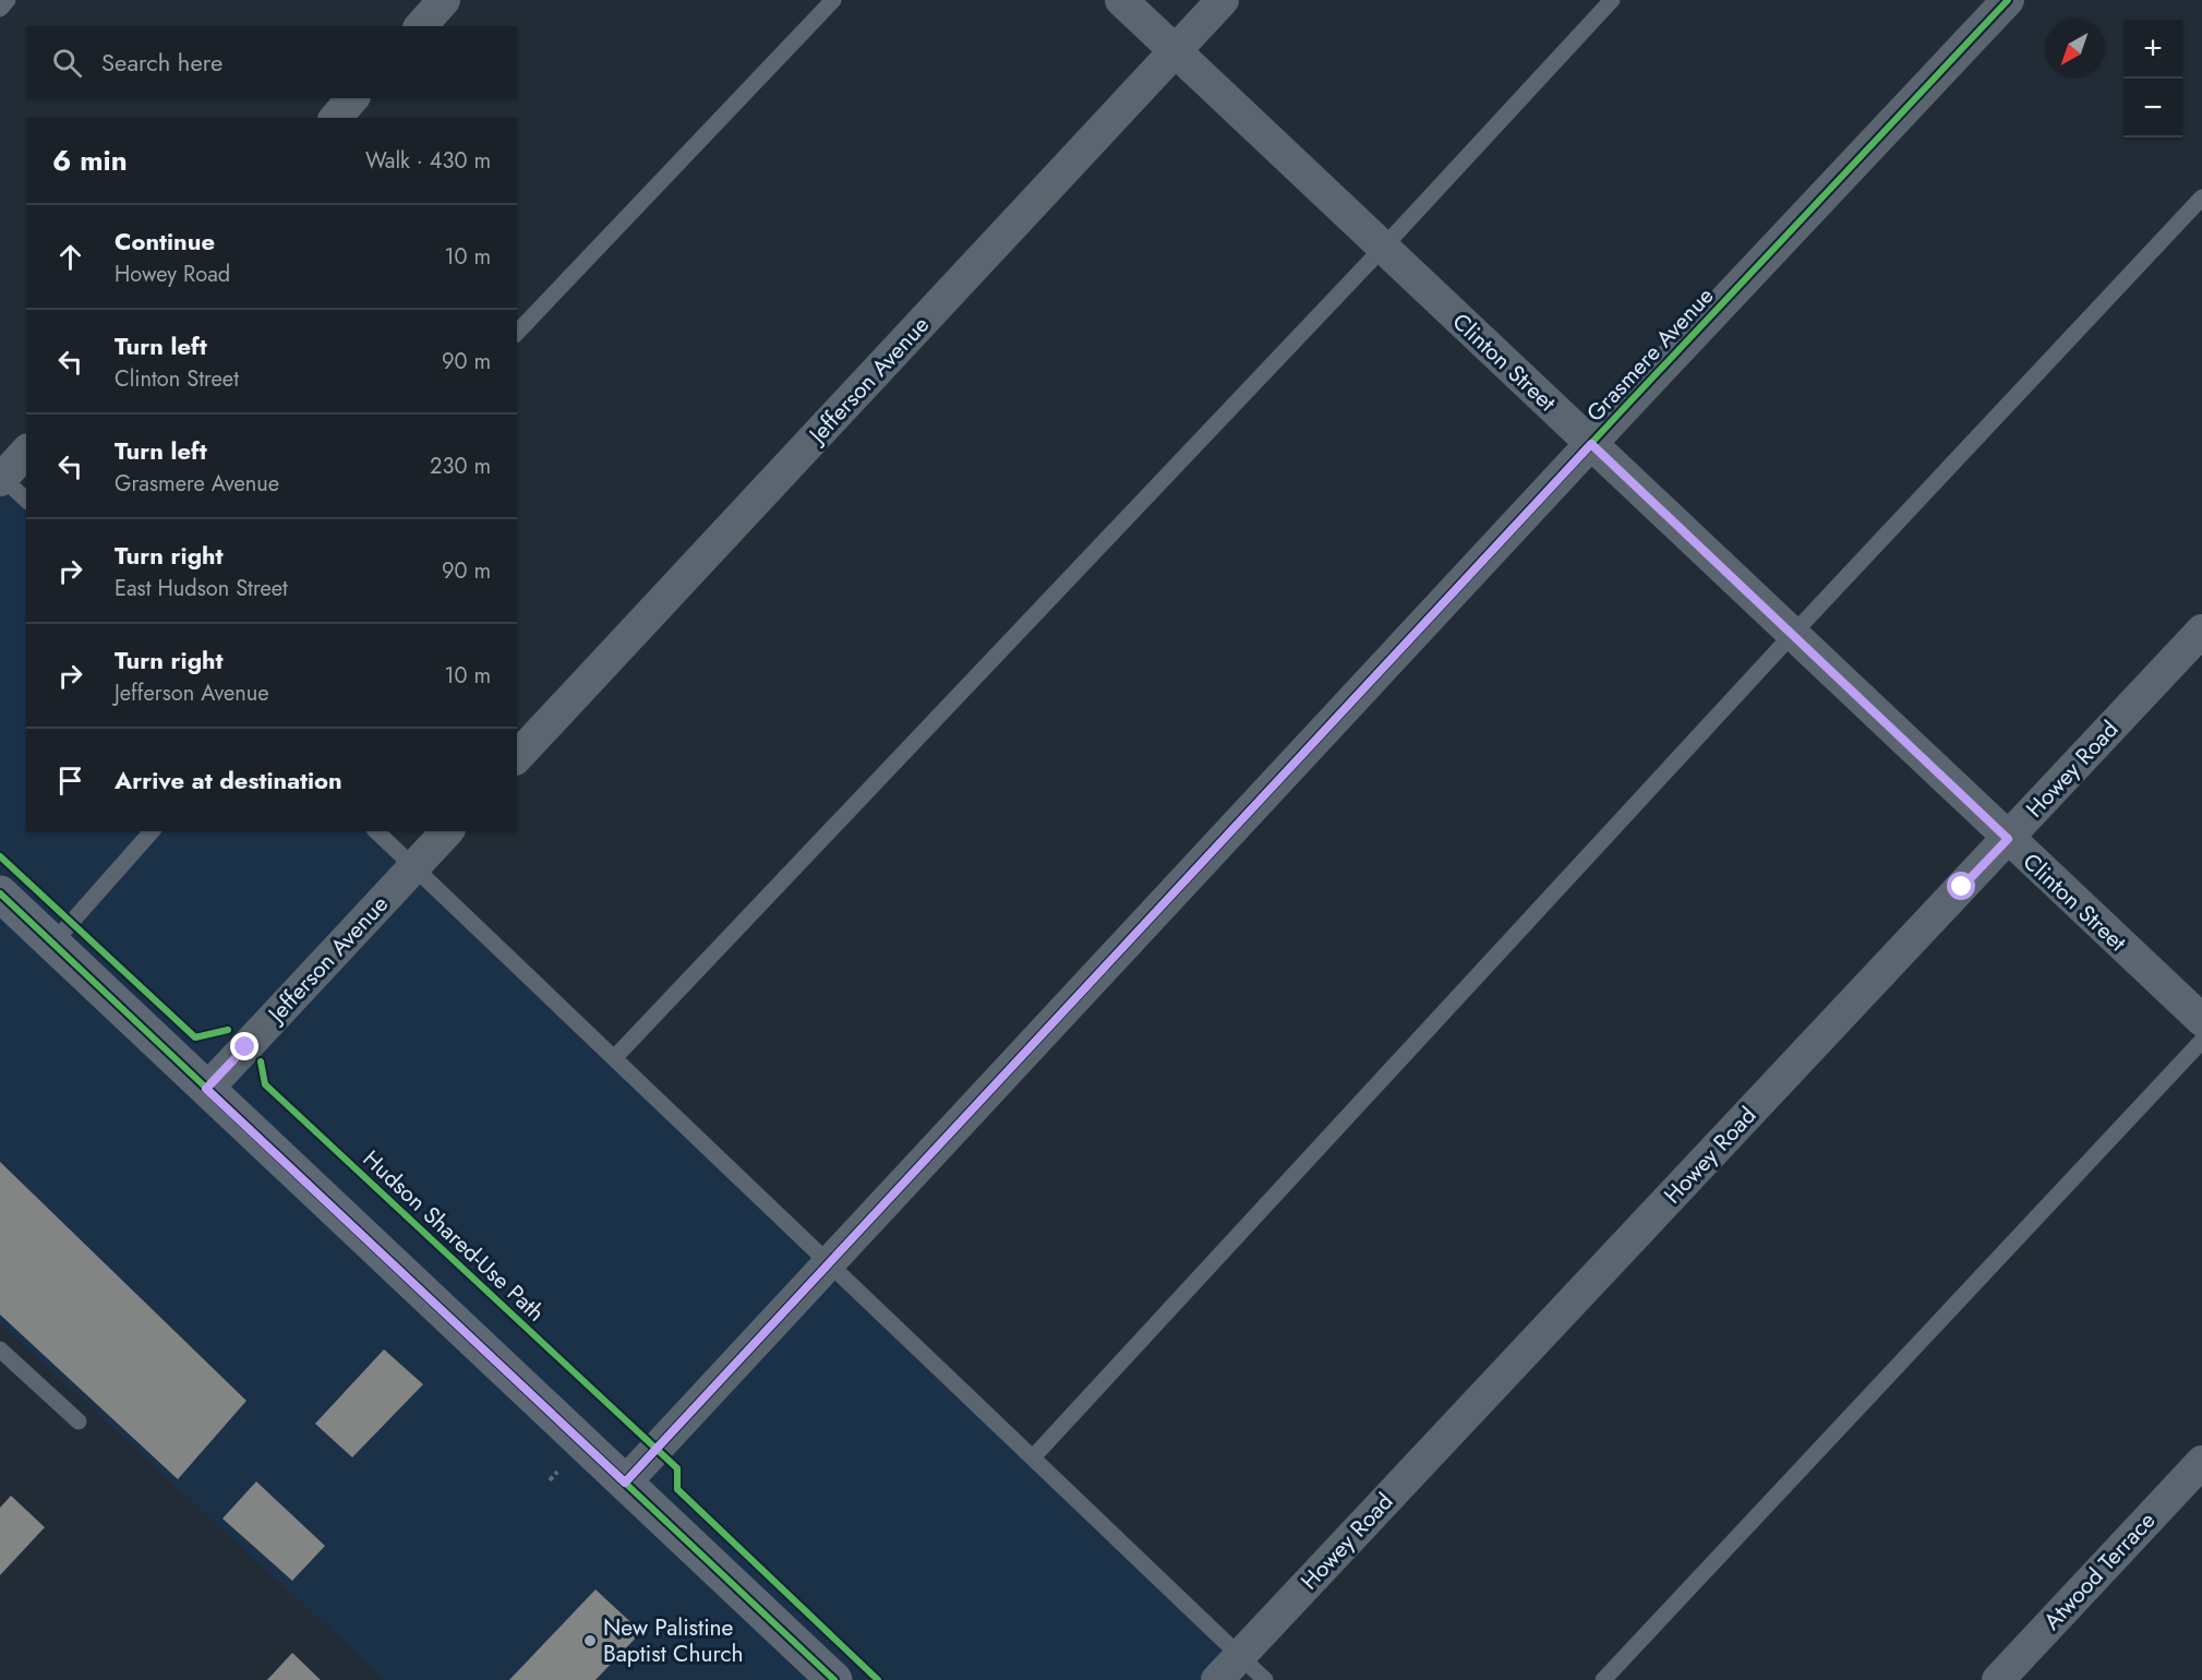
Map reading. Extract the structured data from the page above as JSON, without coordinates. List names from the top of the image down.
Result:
{
  "streets": {
    "street": [
      "Grasmere Avenue",
      "Clinton Street",
      "Jefferson Avenue",
      "Howey Road",
      "Atwood Terrace"
    ],
    "cycle path": ["Hudson Shared-Use Path"]
  },
  "crossings": [
    ["Grasmere Avenue", "Clinton Street"],
    ["Clinton Street", "Jefferson Avenue"],
    ["Clinton Street", "Howey Road"]
  ],
  "places": ["New Palistine Baptist Church"],
  "north": "bottom left",
  "page": {
    "map_buttons": ["+", "−"],
    "search": "Search here",
    "heading": ["6 min", "Walk · 430 m"],
    "list": [
      ["Continue", "Howey Road", "10 m"],
      ["Turn left", "Clinton Street", "90 m"],
      ["Turn left", "Grasmere Avenue", "230 m"],
      ["Turn right", "East Hudson Street", "90 m"],
      ["Turn right", "Jefferson Avenue", "10 m"],
      "Arrive at destination"
    ]
  }
}
